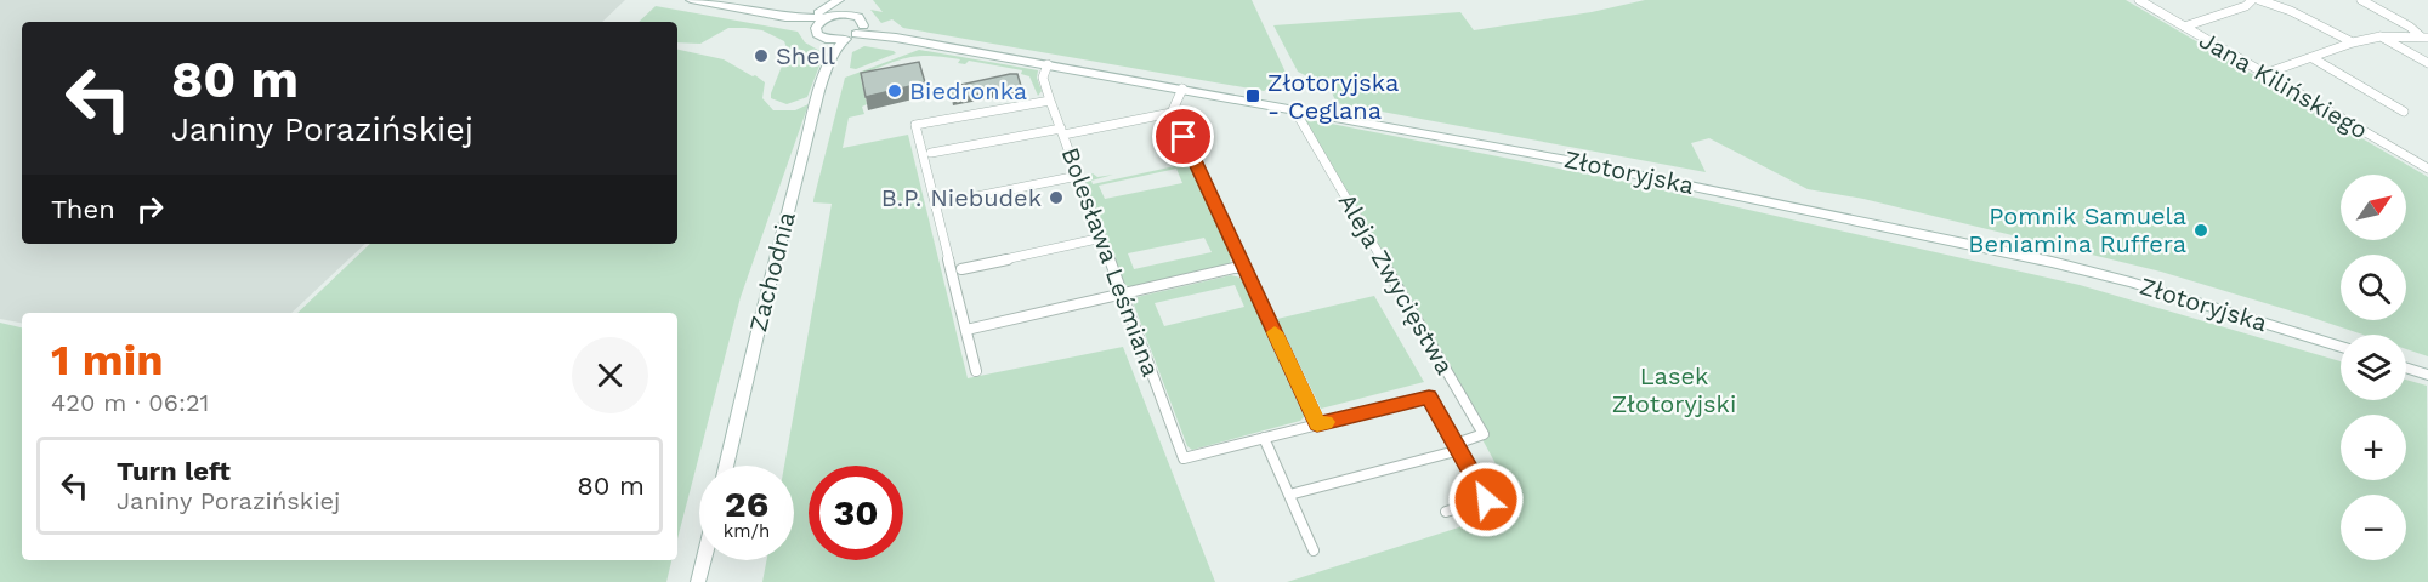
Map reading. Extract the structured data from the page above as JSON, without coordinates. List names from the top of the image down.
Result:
{
  "streets": {
    "street": [
      "Jana Kilińskiego",
      "Złotoryjska",
      "Bolesława Leśmiana",
      "Zachodnia",
      "Aleja Zwycięstwa"
    ]
  },
  "crossings": [
    ["Złotoryjska", "Bolesława Leśmiana"],
    ["Złotoryjska", "Aleja Zwycięstwa"]
  ],
  "parks": ["Lasek Złotoryjski"],
  "places": {
    "other": [
      "Shell",
      "Biedronka",
      "B.P. Niebudek",
      "Pomnik Samuela Beniamina Ruffera"
    ],
    "transit": ["Złotoryjska - Ceglana"]
  },
  "north": "top right",
  "page": {
    "turn": ["80 m", "Janiny Porazińskiej"],
    "map_buttons": ["+", "−"],
    "then": "Then",
    "heading": ["1 min", "420 m · 06:21"],
    "list": [
      {
        "name": "Turn left",
        "note": "Janiny Porazińskiej",
        "value": "80 m"
      }
    ],
    "speed": "26 km/h",
    "limit": "30"
  }
}
